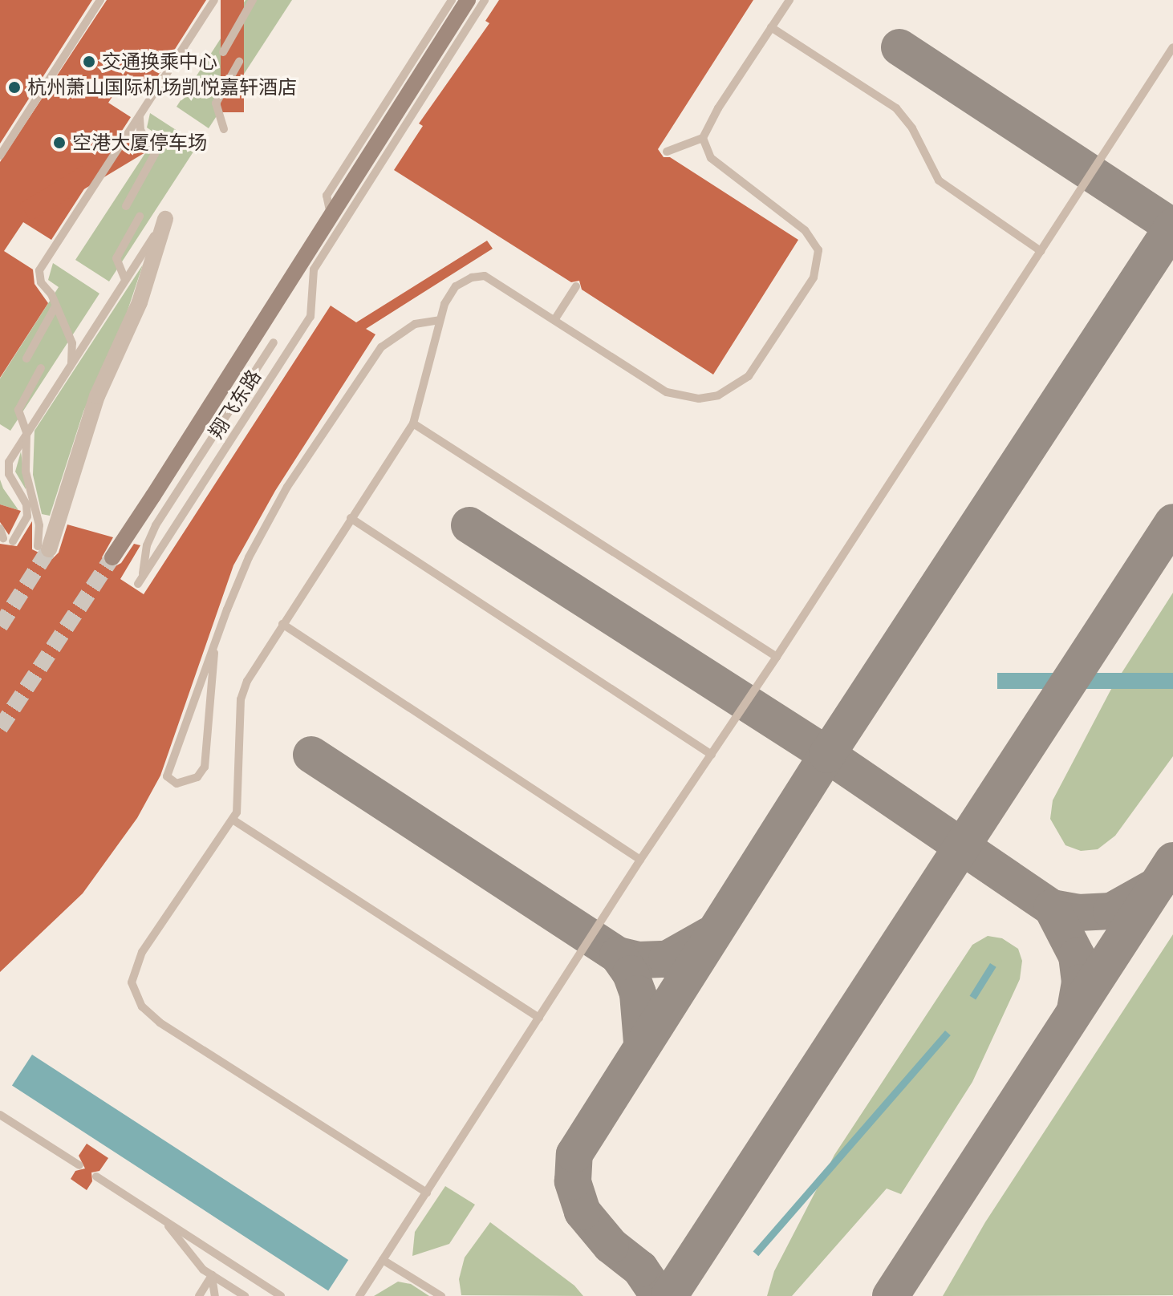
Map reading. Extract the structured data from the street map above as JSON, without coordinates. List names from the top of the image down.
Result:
{
  "streets": {
    "lane": ["翔飞东路"]
  },
  "places": ["交通换乘中心", "杭州萧山国际机场凯悦嘉轩酒店", "空港大厦停车场"]
}
